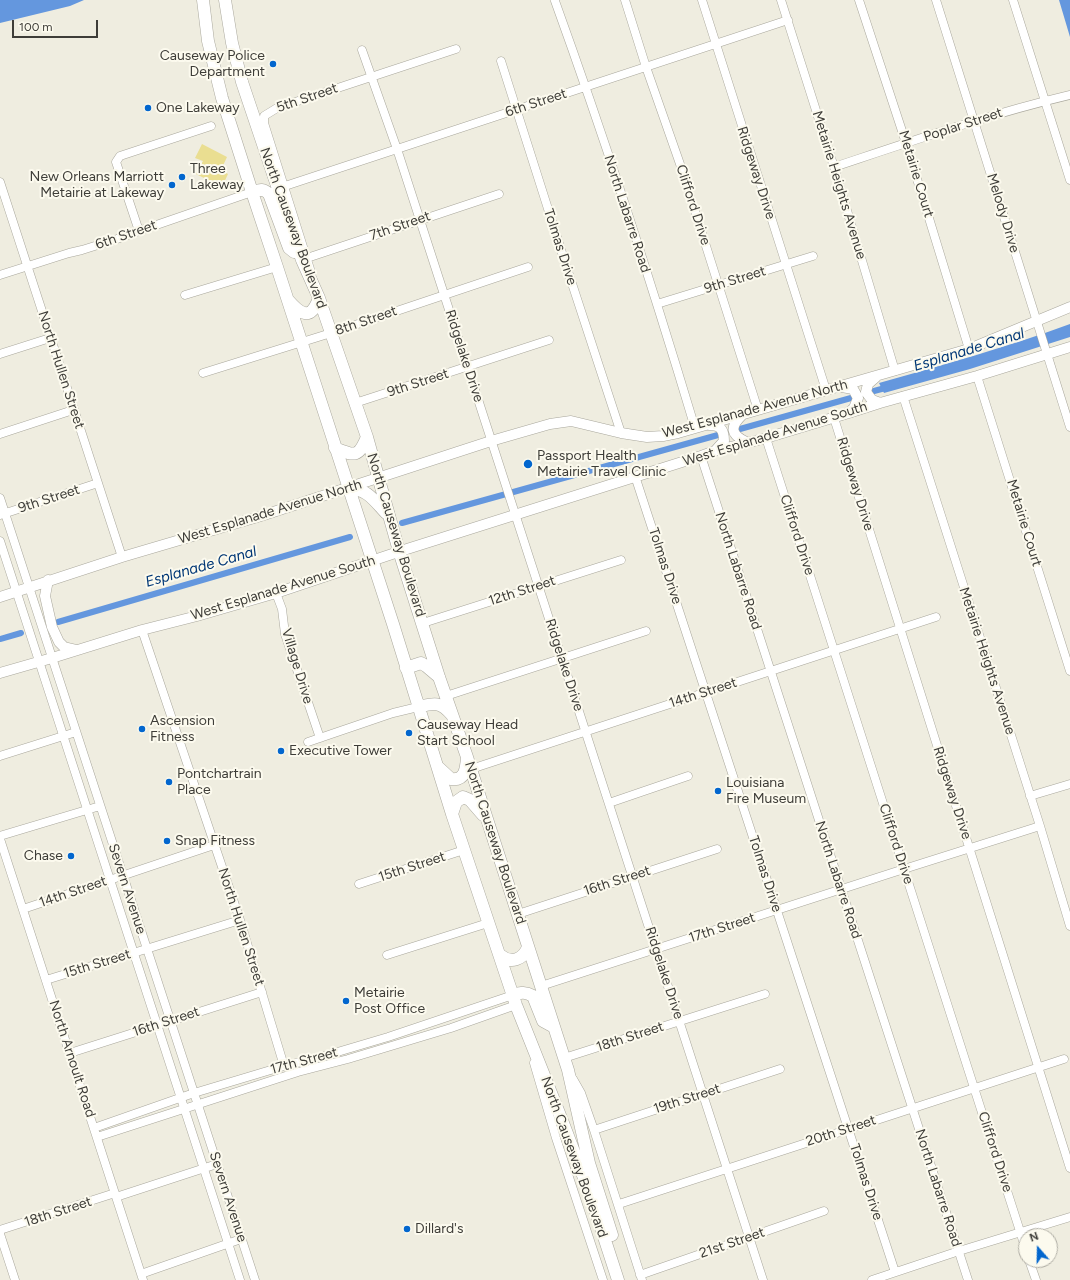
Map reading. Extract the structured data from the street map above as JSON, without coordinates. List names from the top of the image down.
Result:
{
  "streets": {
    "highway": ["North Causeway Boulevard"],
    "main road": ["West Esplanade Avenue North", "West Esplanade Avenue South"],
    "street": [
      "5th Street",
      "6th Street",
      "Poplar Street",
      "Ridgeway Drive",
      "Metairie Court",
      "Metairie Heights Avenue",
      "Clifford Drive",
      "Melody Drive",
      "North Labarre Road",
      "7th Street",
      "Tolmas Drive",
      "9th Street",
      "8th Street",
      "Ridgelake Drive",
      "North Hullen Street",
      "12th Street",
      "Village Drive",
      "14th Street",
      "15th Street",
      "16th Street",
      "Severn Avenue",
      "17th Street",
      "18th Street",
      "North Arnoult Road",
      "19th Street",
      "20th Street",
      "21st Street"
    ]
  },
  "crossings": [
    ["5th Street", "6th Street"],
    ["5th Street", "7th Street"],
    ["5th Street", "North Causeway Boulevard"],
    ["5th Street", "Ridgelake Drive"],
    ["6th Street", "Ridgeway Drive"],
    ["6th Street", "Metairie Heights Avenue"],
    ["6th Street", "Clifford Drive"],
    ["6th Street", "North Labarre Road"],
    ["6th Street", "North Causeway Boulevard"],
    ["6th Street", "Tolmas Drive"],
    ["6th Street", "Ridgelake Drive"],
    ["6th Street", "North Hullen Street"],
    ["Poplar Street", "Metairie Court"],
    ["Poplar Street", "Metairie Heights Avenue"],
    ["Poplar Street", "Melody Drive"],
    ["Ridgeway Drive", "9th Street"],
    ["Ridgeway Drive", "West Esplanade Avenue North"],
    ["Ridgeway Drive", "West Esplanade Avenue South"],
    ["Ridgeway Drive", "14th Street"],
    ["Ridgeway Drive", "17th Street"],
    ["Ridgeway Drive", "20th Street"],
    ["Metairie Court", "West Esplanade Avenue North"],
    ["Metairie Court", "West Esplanade Avenue South"],
    ["Metairie Heights Avenue", "West Esplanade Avenue North"],
    ["Metairie Heights Avenue", "West Esplanade Avenue South"],
    ["Metairie Heights Avenue", "17th Street"],
    ["Clifford Drive", "9th Street"],
    ["Clifford Drive", "West Esplanade Avenue North"],
    ["Clifford Drive", "West Esplanade Avenue South"],
    ["Clifford Drive", "14th Street"],
    ["Clifford Drive", "17th Street"],
    ["Clifford Drive", "20th Street"],
    ["Melody Drive", "West Esplanade Avenue North"],
    ["Melody Drive", "West Esplanade Avenue South"],
    ["North Labarre Road", "9th Street"],
    ["North Labarre Road", "West Esplanade Avenue North"],
    ["North Labarre Road", "West Esplanade Avenue South"],
    ["North Labarre Road", "14th Street"],
    ["North Labarre Road", "17th Street"],
    ["North Labarre Road", "20th Street"],
    ["7th Street", "North Causeway Boulevard"],
    ["7th Street", "Ridgelake Drive"],
    ["North Causeway Boulevard", "9th Street"],
    ["North Causeway Boulevard", "8th Street"],
    ["North Causeway Boulevard", "West Esplanade Avenue North"],
    ["North Causeway Boulevard", "West Esplanade Avenue South"],
    ["North Causeway Boulevard", "12th Street"],
    ["North Causeway Boulevard", "14th Street"],
    ["North Causeway Boulevard", "15th Street"],
    ["North Causeway Boulevard", "16th Street"],
    ["North Causeway Boulevard", "17th Street"],
    ["North Causeway Boulevard", "18th Street"],
    ["North Causeway Boulevard", "19th Street"],
    ["North Causeway Boulevard", "20th Street"],
    ["North Causeway Boulevard", "21st Street"],
    ["Tolmas Drive", "West Esplanade Avenue North"],
    ["Tolmas Drive", "West Esplanade Avenue South"],
    ["Tolmas Drive", "14th Street"],
    ["Tolmas Drive", "17th Street"],
    ["Tolmas Drive", "20th Street"],
    ["9th Street", "Ridgelake Drive"],
    ["9th Street", "North Hullen Street"],
    ["9th Street", "Severn Avenue"],
    ["8th Street", "Ridgelake Drive"],
    ["Ridgelake Drive", "West Esplanade Avenue North"],
    ["Ridgelake Drive", "West Esplanade Avenue South"],
    ["Ridgelake Drive", "12th Street"],
    ["Ridgelake Drive", "14th Street"],
    ["Ridgelake Drive", "16th Street"],
    ["Ridgelake Drive", "17th Street"],
    ["Ridgelake Drive", "18th Street"],
    ["Ridgelake Drive", "19th Street"],
    ["Ridgelake Drive", "20th Street"],
    ["Ridgelake Drive", "21st Street"],
    ["North Hullen Street", "West Esplanade Avenue North"],
    ["North Hullen Street", "West Esplanade Avenue South"],
    ["North Hullen Street", "14th Street"],
    ["North Hullen Street", "15th Street"],
    ["North Hullen Street", "16th Street"],
    ["North Hullen Street", "17th Street"],
    ["West Esplanade Avenue North", "Severn Avenue"],
    ["West Esplanade Avenue South", "Village Drive"],
    ["West Esplanade Avenue South", "Severn Avenue"],
    ["14th Street", "Severn Avenue"],
    ["14th Street", "North Arnoult Road"],
    ["15th Street", "Severn Avenue"],
    ["15th Street", "North Arnoult Road"],
    ["16th Street", "Severn Avenue"],
    ["16th Street", "North Arnoult Road"],
    ["Severn Avenue", "17th Street"],
    ["Severn Avenue", "18th Street"],
    ["17th Street", "North Arnoult Road"],
    ["18th Street", "North Arnoult Road"]
  ],
  "water": ["Esplanade Canal"],
  "places": [
    "Causeway Police Department",
    "One Lakeway",
    "Three Lakeway",
    "New Orleans Marriott Metairie at Lakeway",
    "Passport Health Metairie Travel Clinic",
    "Ascension Fitness",
    "Causeway Head Start School",
    "Executive Tower",
    "Pontchartrain Place",
    "Louisiana Fire Museum",
    "Snap Fitness",
    "Chase",
    "Metairie Post Office",
    "Dillard's"
  ],
  "scale_bar": "100 m",
  "north": "top"
}
